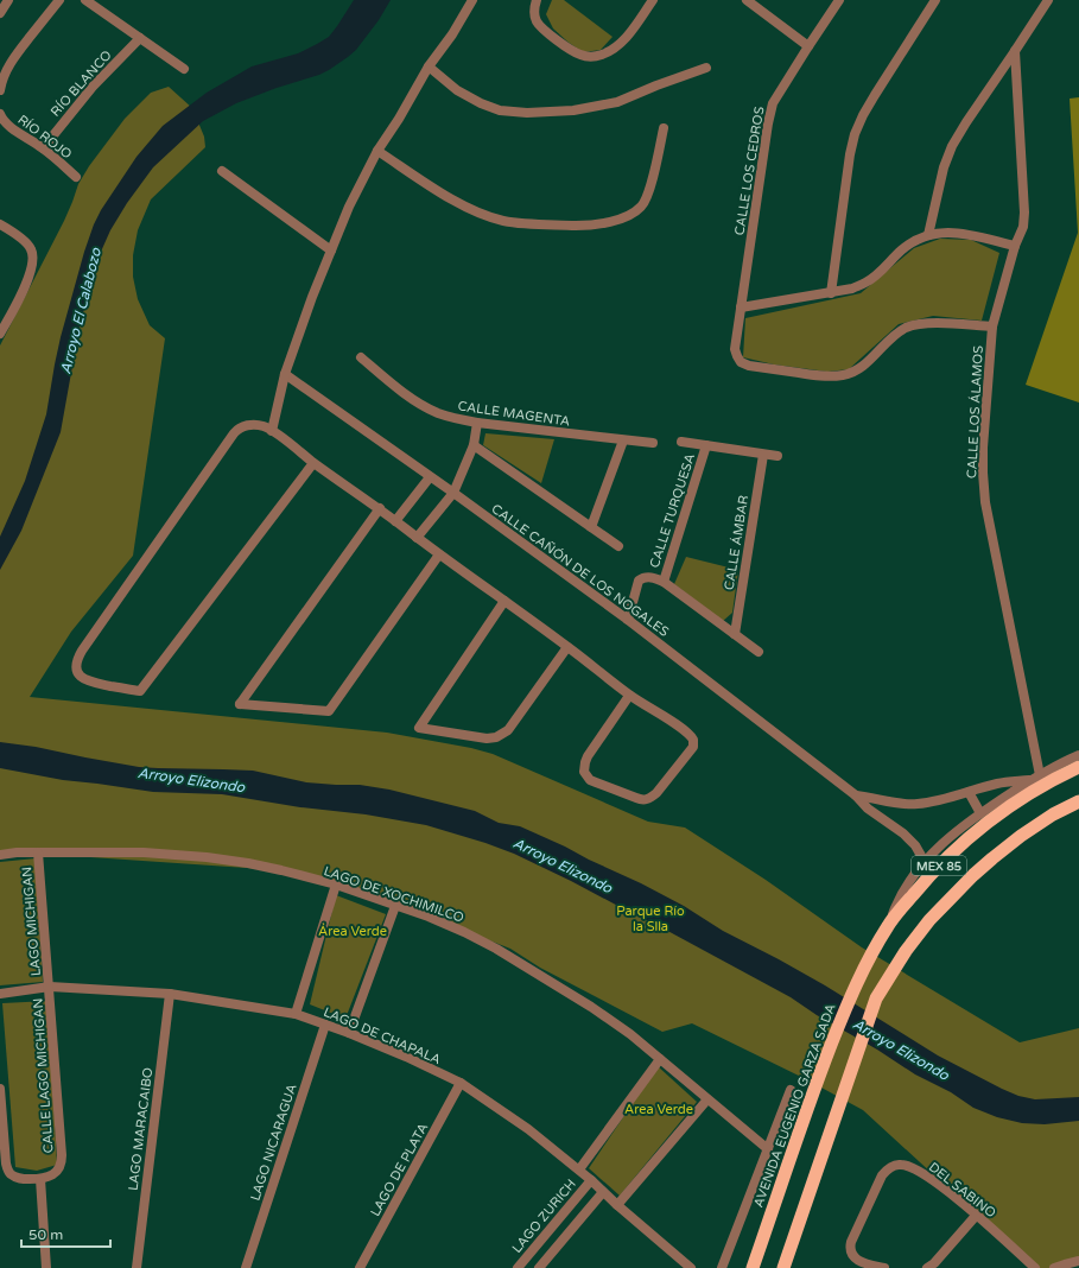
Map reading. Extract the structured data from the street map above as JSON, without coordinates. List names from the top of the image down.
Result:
{
  "streets": {
    "highway": ["MEX 85", "AVENIDA EUGENIO GARZA SADA"],
    "street": [
      "RÍO BLANCO",
      "RÍO ROJO",
      "CALLE LOS CEDROS",
      "CALLE LOS ÁLAMOS",
      "CALLE MAGENTA",
      "CALLE TURQUESA",
      "CALLE ÁMBAR",
      "CALLE CAÑÓN DE LOS NOGALES",
      "LAGO DE XOCHIMILCO",
      "LAGO MICHIGAN",
      "LAGO DE CHAPALA",
      "CALLE LAGO MICHIGAN",
      "LAGO MARACAIBO",
      "LAGO NICARAGUA",
      "LAGO DE PLATA",
      "DEL SABINO",
      "LAGO ZURICH"
    ]
  },
  "crossings": [
    ["RÍO BLANCO", "RÍO ROJO"],
    ["CALLE LOS CEDROS", "CALLE LOS ÁLAMOS"],
    ["CALLE LOS ÁLAMOS", "CALLE CAÑÓN DE LOS NOGALES"],
    ["CALLE TURQUESA", "CALLE ÁMBAR"],
    ["CALLE TURQUESA", "CALLE CAÑÓN DE LOS NOGALES"],
    ["LAGO DE XOCHIMILCO", "LAGO MICHIGAN"],
    ["LAGO DE XOCHIMILCO", "LAGO ZURICH"],
    ["LAGO MICHIGAN", "LAGO DE CHAPALA"],
    ["LAGO MICHIGAN", "CALLE LAGO MICHIGAN"],
    ["LAGO DE CHAPALA", "CALLE LAGO MICHIGAN"],
    ["LAGO DE CHAPALA", "LAGO MARACAIBO"],
    ["LAGO DE CHAPALA", "LAGO NICARAGUA"],
    ["LAGO DE CHAPALA", "LAGO DE PLATA"],
    ["LAGO DE CHAPALA", "LAGO ZURICH"]
  ],
  "water": ["Arroyo El Calabozo", "Arroyo Elizondo"],
  "parks": ["Parque Río la Slla", "Área Verde", "Area Verde"],
  "scale_bar": "50 m"
}
